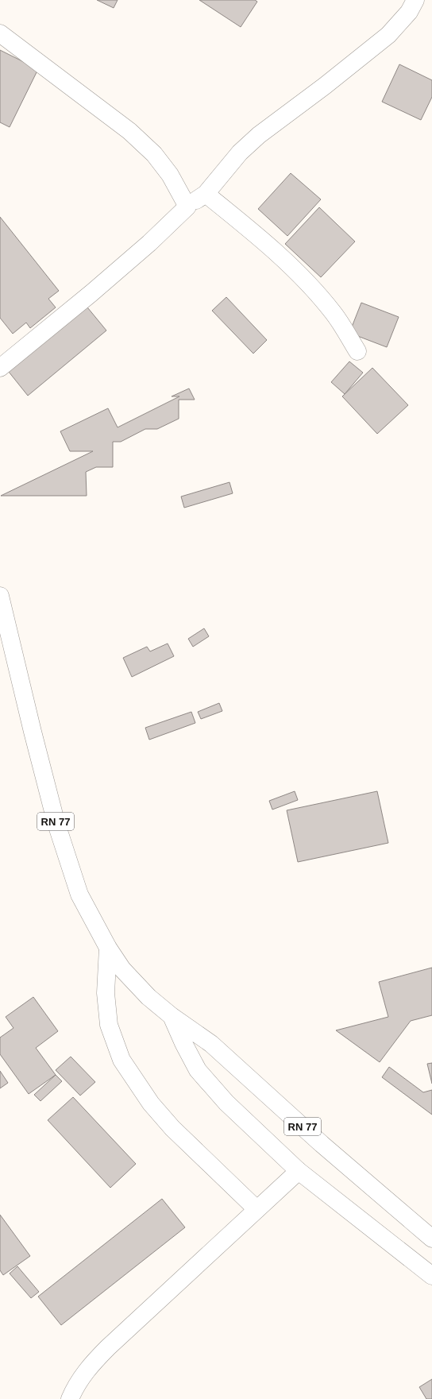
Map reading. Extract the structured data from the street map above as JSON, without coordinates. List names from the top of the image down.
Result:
{
  "streets": {
    "street": ["RN 77"]
  }
}
